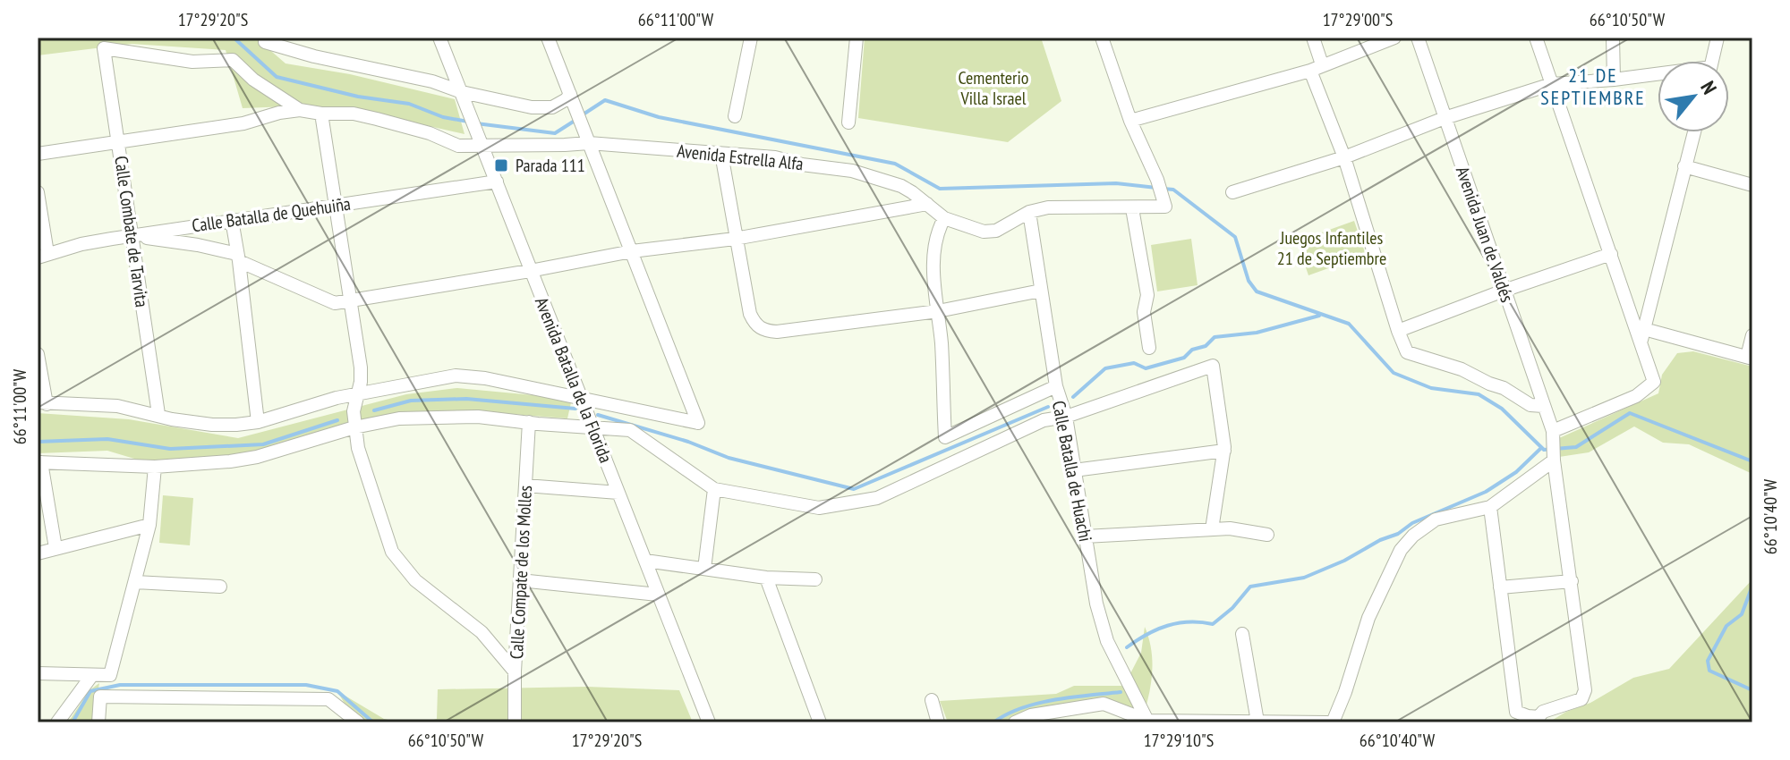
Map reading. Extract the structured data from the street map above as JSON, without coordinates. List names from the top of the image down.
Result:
{
  "streets": {
    "street": [
      "Avenida Estrella Alfa",
      "Calle Batalla de Quehuiña",
      "Calle Combate de Tarvita",
      "Avenida Juan de Valdés",
      "Avenida Batalla de la Florida",
      "Calle Batalla de Huachi",
      "Calle Compate de los Molles"
    ]
  },
  "crossings": [
    ["Avenida Estrella Alfa", "Calle Combate de Tarvita"],
    ["Avenida Estrella Alfa", "Avenida Batalla de la Florida"],
    ["Avenida Estrella Alfa", "Calle Batalla de Huachi"],
    ["Calle Batalla de Quehuiña", "Calle Combate de Tarvita"],
    ["Calle Batalla de Quehuiña", "Avenida Batalla de la Florida"]
  ],
  "districts": ["21 DE SEPTIEMBRE"],
  "parks": ["Cementerio Villa Israel", "Juegos Infantiles 21 de Septiembre"],
  "places": {
    "transit": ["Parada 111"]
  },
  "north": "top right",
  "coordinates": [
    "17°29'20\"S",
    "66°11'00\"W",
    "17°29'00\"S",
    "66°10'50\"W",
    "66°10'40\"W",
    "17°29'10\"S"
  ]
}
